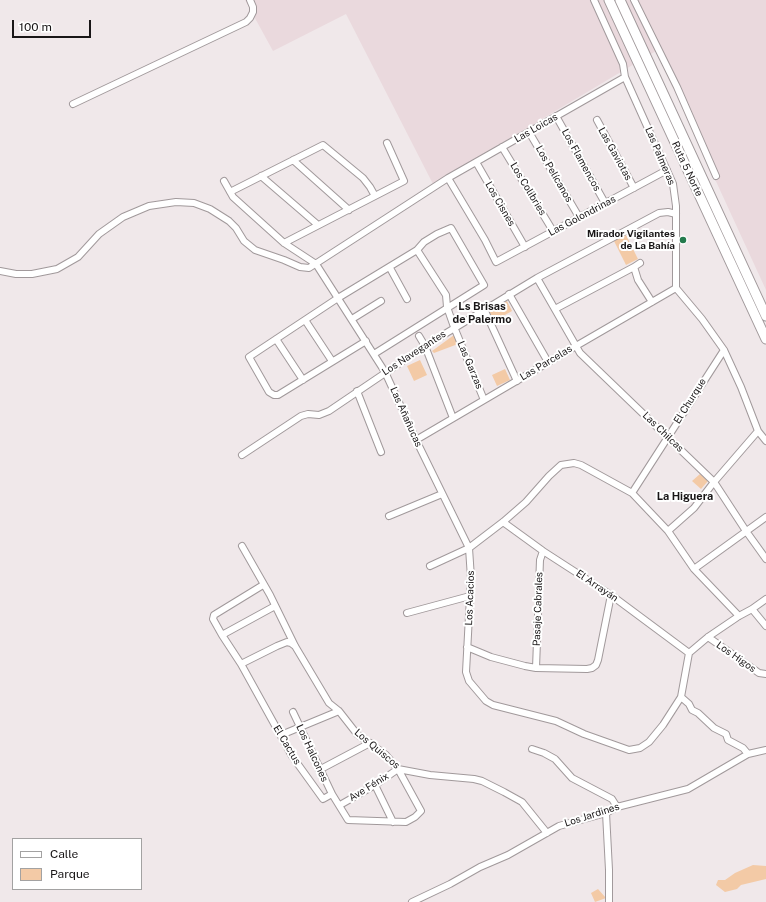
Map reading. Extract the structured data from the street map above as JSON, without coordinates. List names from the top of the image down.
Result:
{
  "streets": {
    "highway": ["Ruta 5 Norte"],
    "street": [
      "Las Loicas",
      "Las Gaviotas",
      "Las Palmeras",
      "Los Flamencos",
      "Los Pelícanos",
      "Los Colibries",
      "Los Cisnes",
      "Las Golondrinas",
      "Los Navegantes",
      "Las Parcelas",
      "Las Garzas",
      "El Churque",
      "Las Añañucas",
      "Las Chilcas",
      "El Arrayán",
      "Los Acacios",
      "Pasaje Cabrales",
      "Los Higos",
      "El Cactus",
      "Los Quiscos",
      "Los Halcones",
      "Ave Fénix",
      "Los Jardines"
    ]
  },
  "crossings": [
    ["Las Loicas", "Las Palmeras"],
    ["Las Loicas", "Los Flamencos"],
    ["Las Loicas", "Los Pelícanos"],
    ["Las Loicas", "Los Colibries"],
    ["Las Loicas", "Los Cisnes"],
    ["Las Loicas", "Las Golondrinas"],
    ["Las Loicas", "Las Añañucas"],
    ["Las Gaviotas", "Las Golondrinas"],
    ["Las Palmeras", "Las Golondrinas"],
    ["Las Palmeras", "Los Navegantes"],
    ["Las Palmeras", "Las Parcelas"],
    ["Los Flamencos", "Las Golondrinas"],
    ["Los Pelícanos", "Las Golondrinas"],
    ["Los Colibries", "Las Golondrinas"],
    ["Los Cisnes", "Las Golondrinas"],
    ["Los Navegantes", "Las Garzas"],
    ["Los Navegantes", "Las Añañucas"],
    ["Los Navegantes", "Las Chilcas"],
    ["Las Parcelas", "Las Garzas"],
    ["Las Parcelas", "Las Añañucas"],
    ["Las Parcelas", "Las Chilcas"],
    ["El Churque", "Las Chilcas"],
    ["Las Añañucas", "Los Acacios"],
    ["El Arrayán", "Pasaje Cabrales"],
    ["El Cactus", "Los Quiscos"],
    ["El Cactus", "Los Halcones"],
    ["Los Quiscos", "Ave Fénix"],
    ["Los Quiscos", "Los Jardines"]
  ],
  "districts": ["Ls Brisas de Palermo", "La Higuera"],
  "places": ["Mirador Vigilantes de La Bahía"],
  "legend": ["Calle", "Parque"],
  "scale_bar": "100 m"
}
